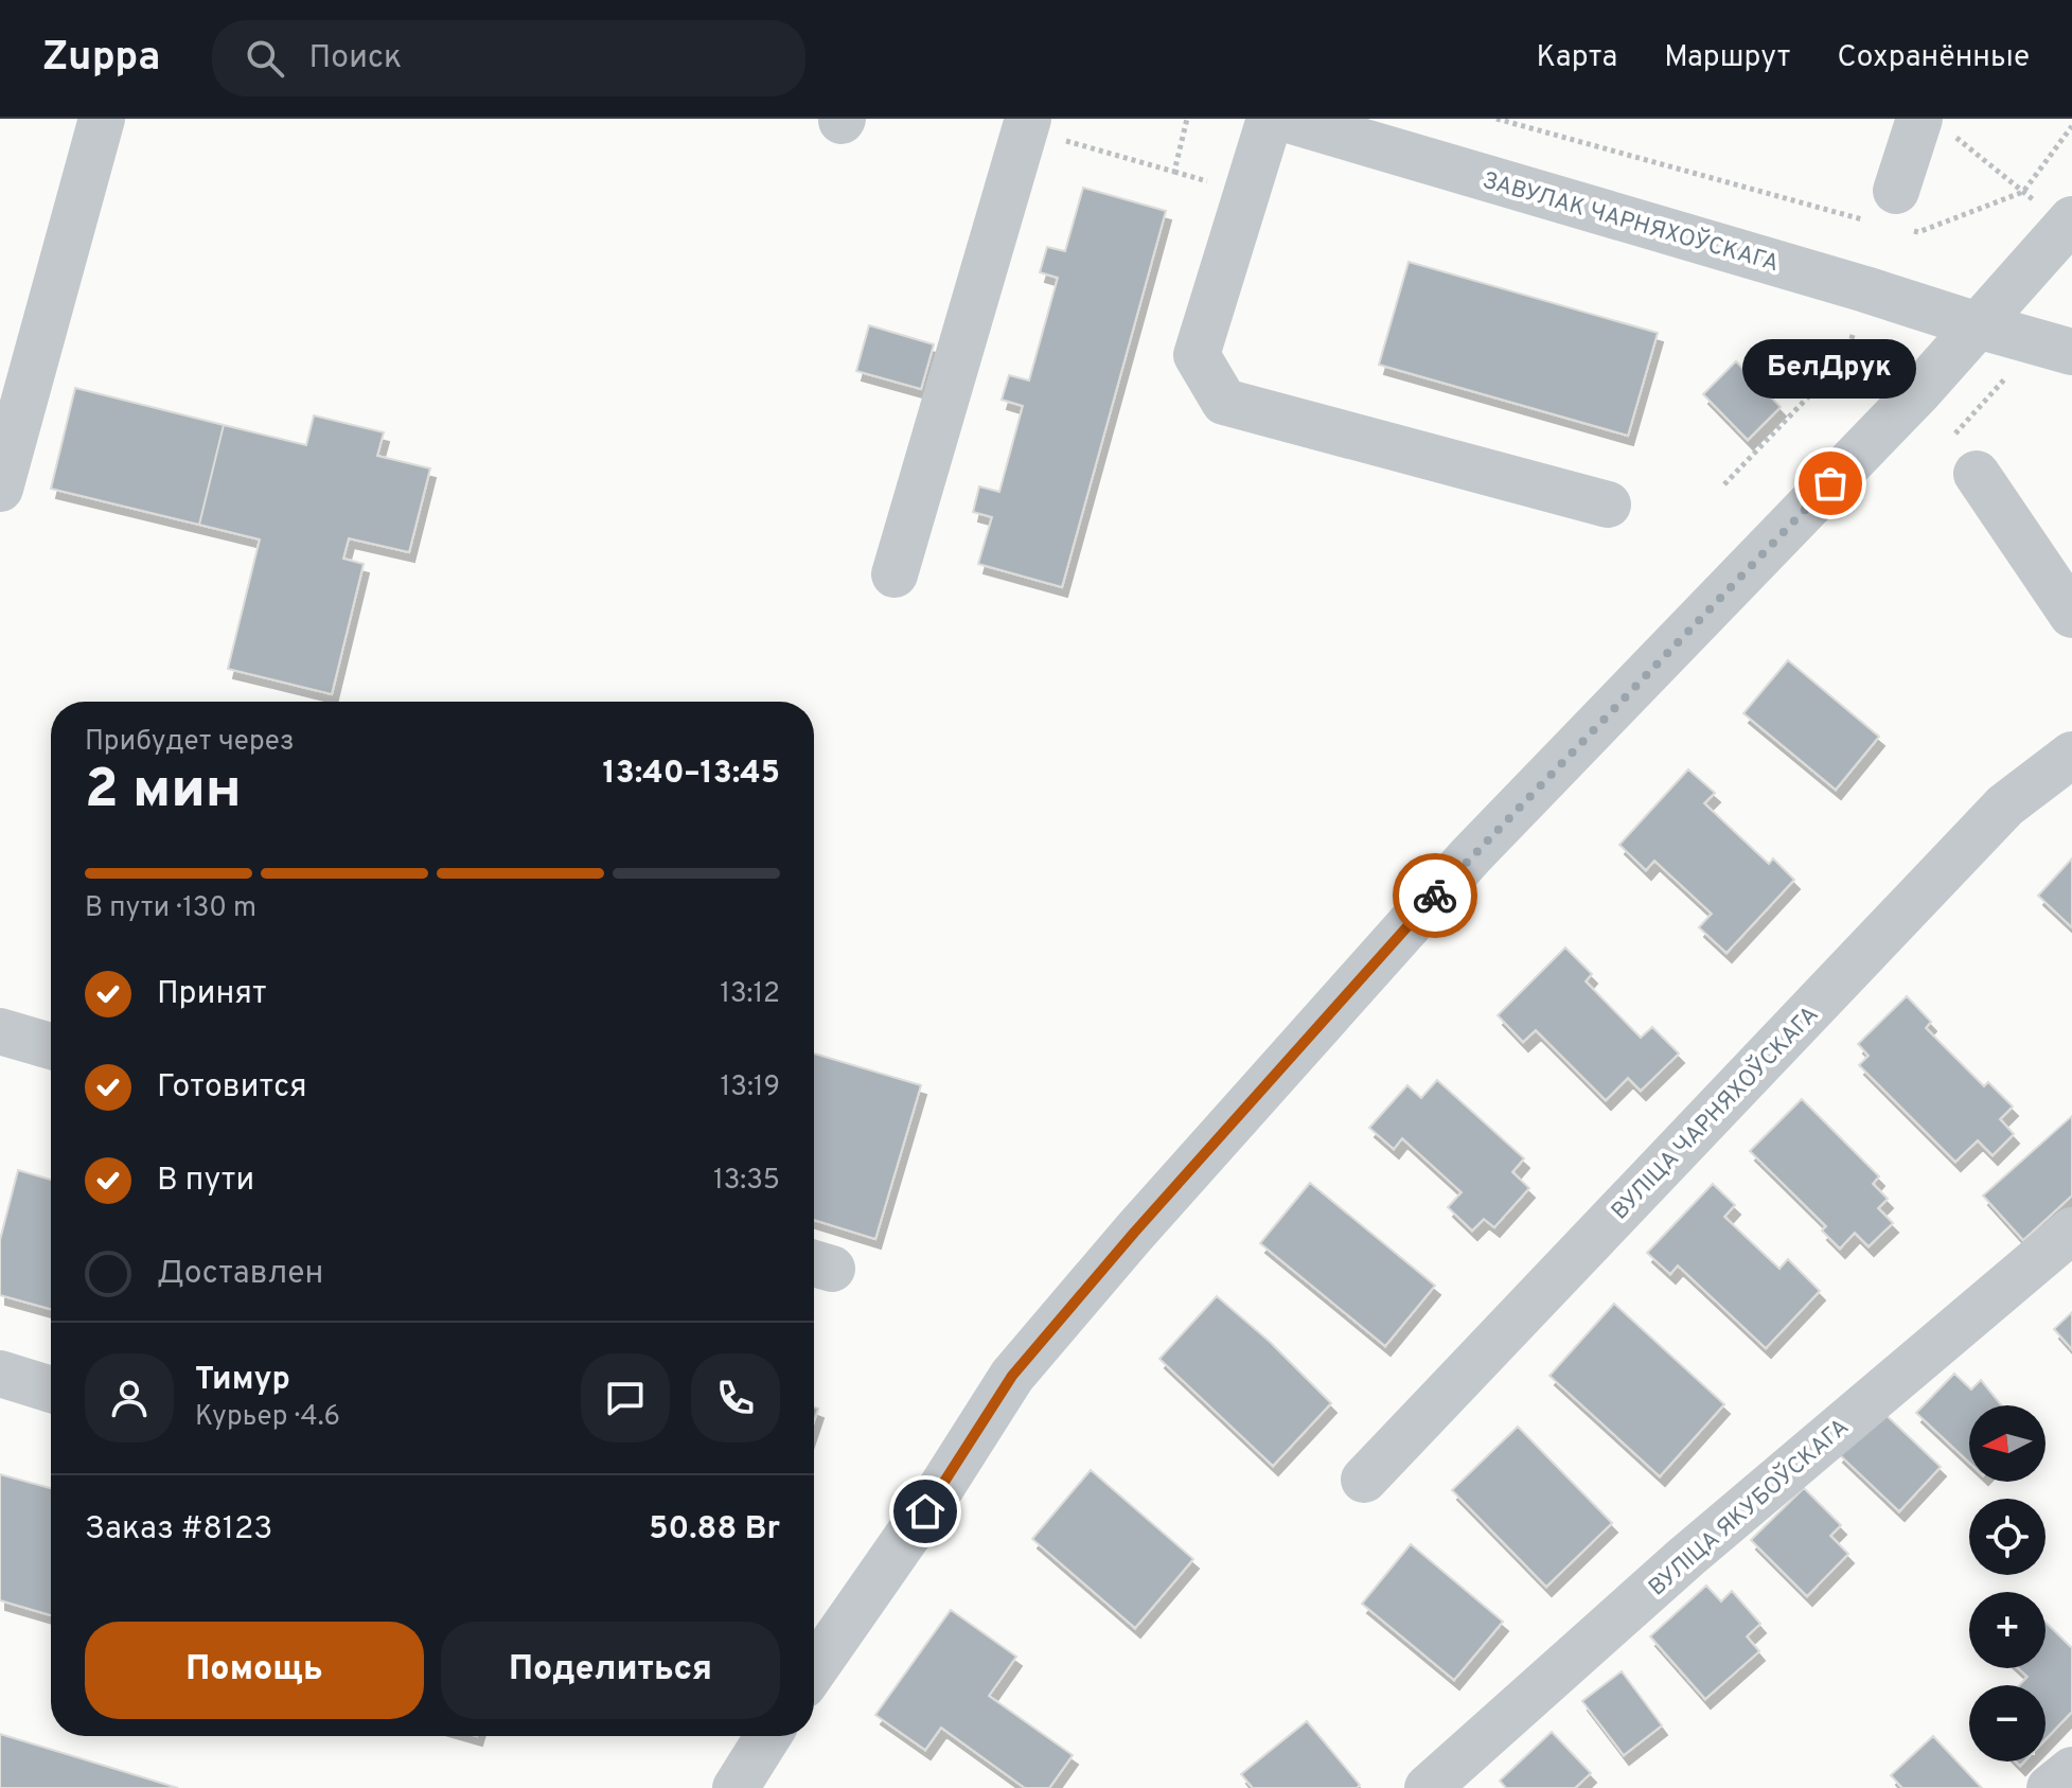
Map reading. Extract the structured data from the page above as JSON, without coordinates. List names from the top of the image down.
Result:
{
  "streets": {
    "street": ["ЗАВУЛАК ЧАРНЯХОЎСКАГА", "ВУЛІЦА ЧАРНЯХОЎСКАГА", "ВУЛІЦА ЯКУБОЎСКАГА"]
  },
  "places": ["БелДрук"],
  "north": "left",
  "page": {
    "header": "Zuppa",
    "search": "Поиск",
    "nav": ["Карта", "Маршрут", "Сохранённые"],
    "bubble": "БелДрук",
    "heading": ["2 мин", "Прибудет через", "13:40–13:45"],
    "panel": [
      "Тимур",
      "Курьер · 4.6",
      "Заказ #8123",
      "50.88 Br"
    ],
    "bar": "В пути · 130 m",
    "list": [
      ["Принят", "13:12"],
      ["Готовится", "13:19"],
      ["В пути", "13:35"],
      "Доставлен"
    ],
    "map_buttons": ["+", "−"],
    "buttons": ["Помощь", "Поделиться"]
  }
}
